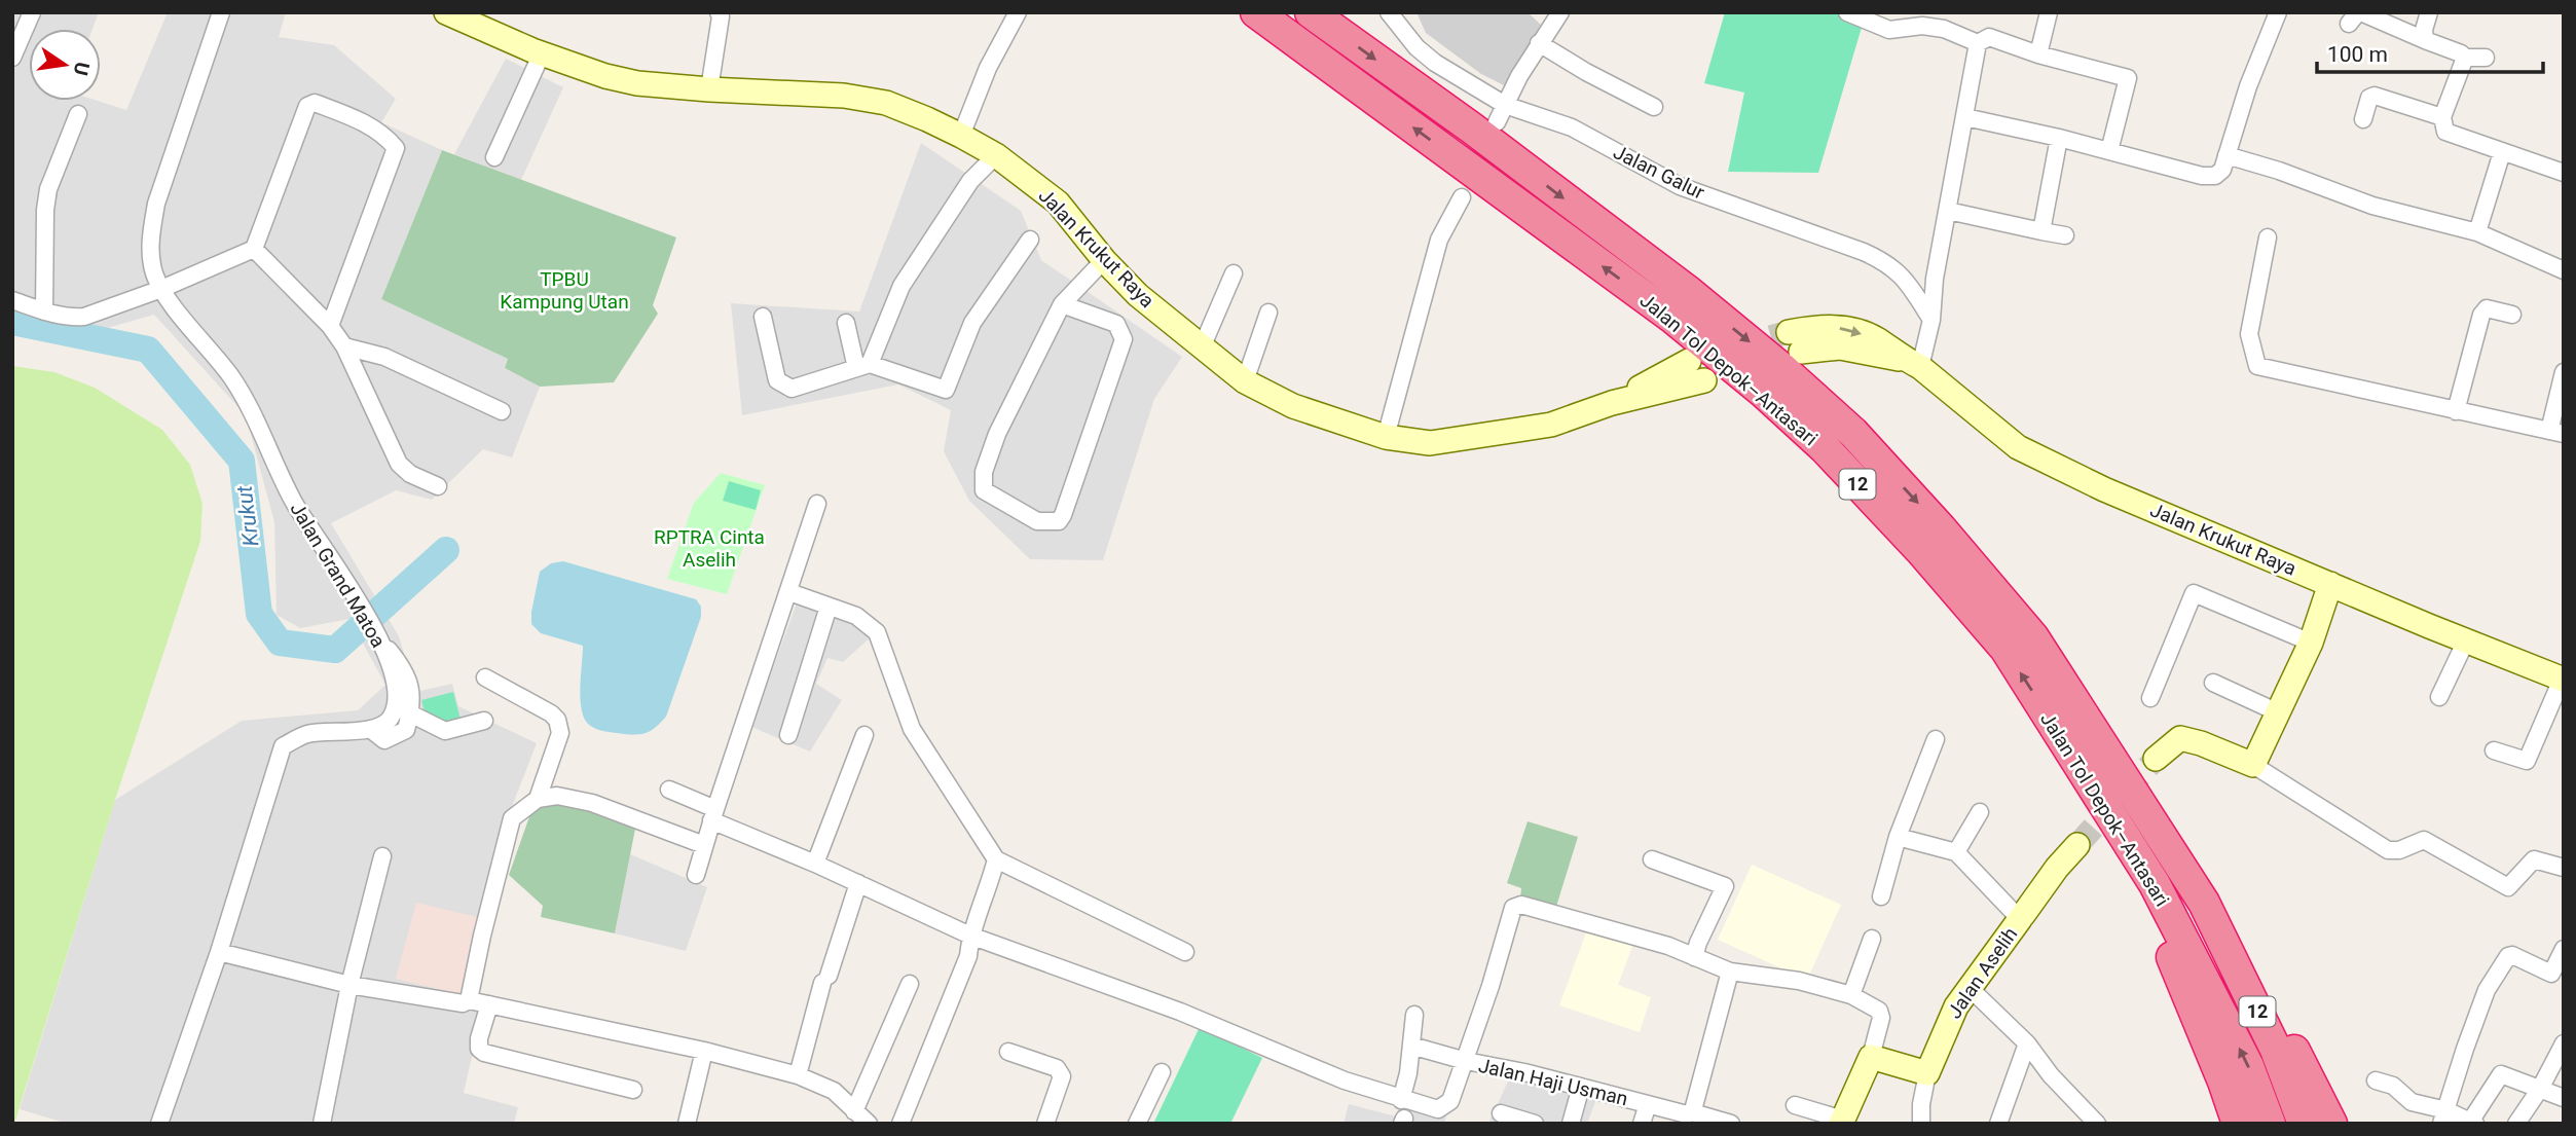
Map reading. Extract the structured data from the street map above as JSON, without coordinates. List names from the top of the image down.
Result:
{
  "streets": {
    "highway": ["Jalan Tol Depok–Antasari", "12"],
    "street": [
      "Jalan Galur",
      "Jalan Krukut Raya",
      "Jalan Grand Matoa",
      "Jalan Aselih",
      "Jalan Haji Usman"
    ]
  },
  "water": ["Krukut"],
  "parks": ["TPBU Kampung Utan", "RPTRA Cinta Aselih"],
  "scale_bar": "100 m",
  "north": "right"
}
